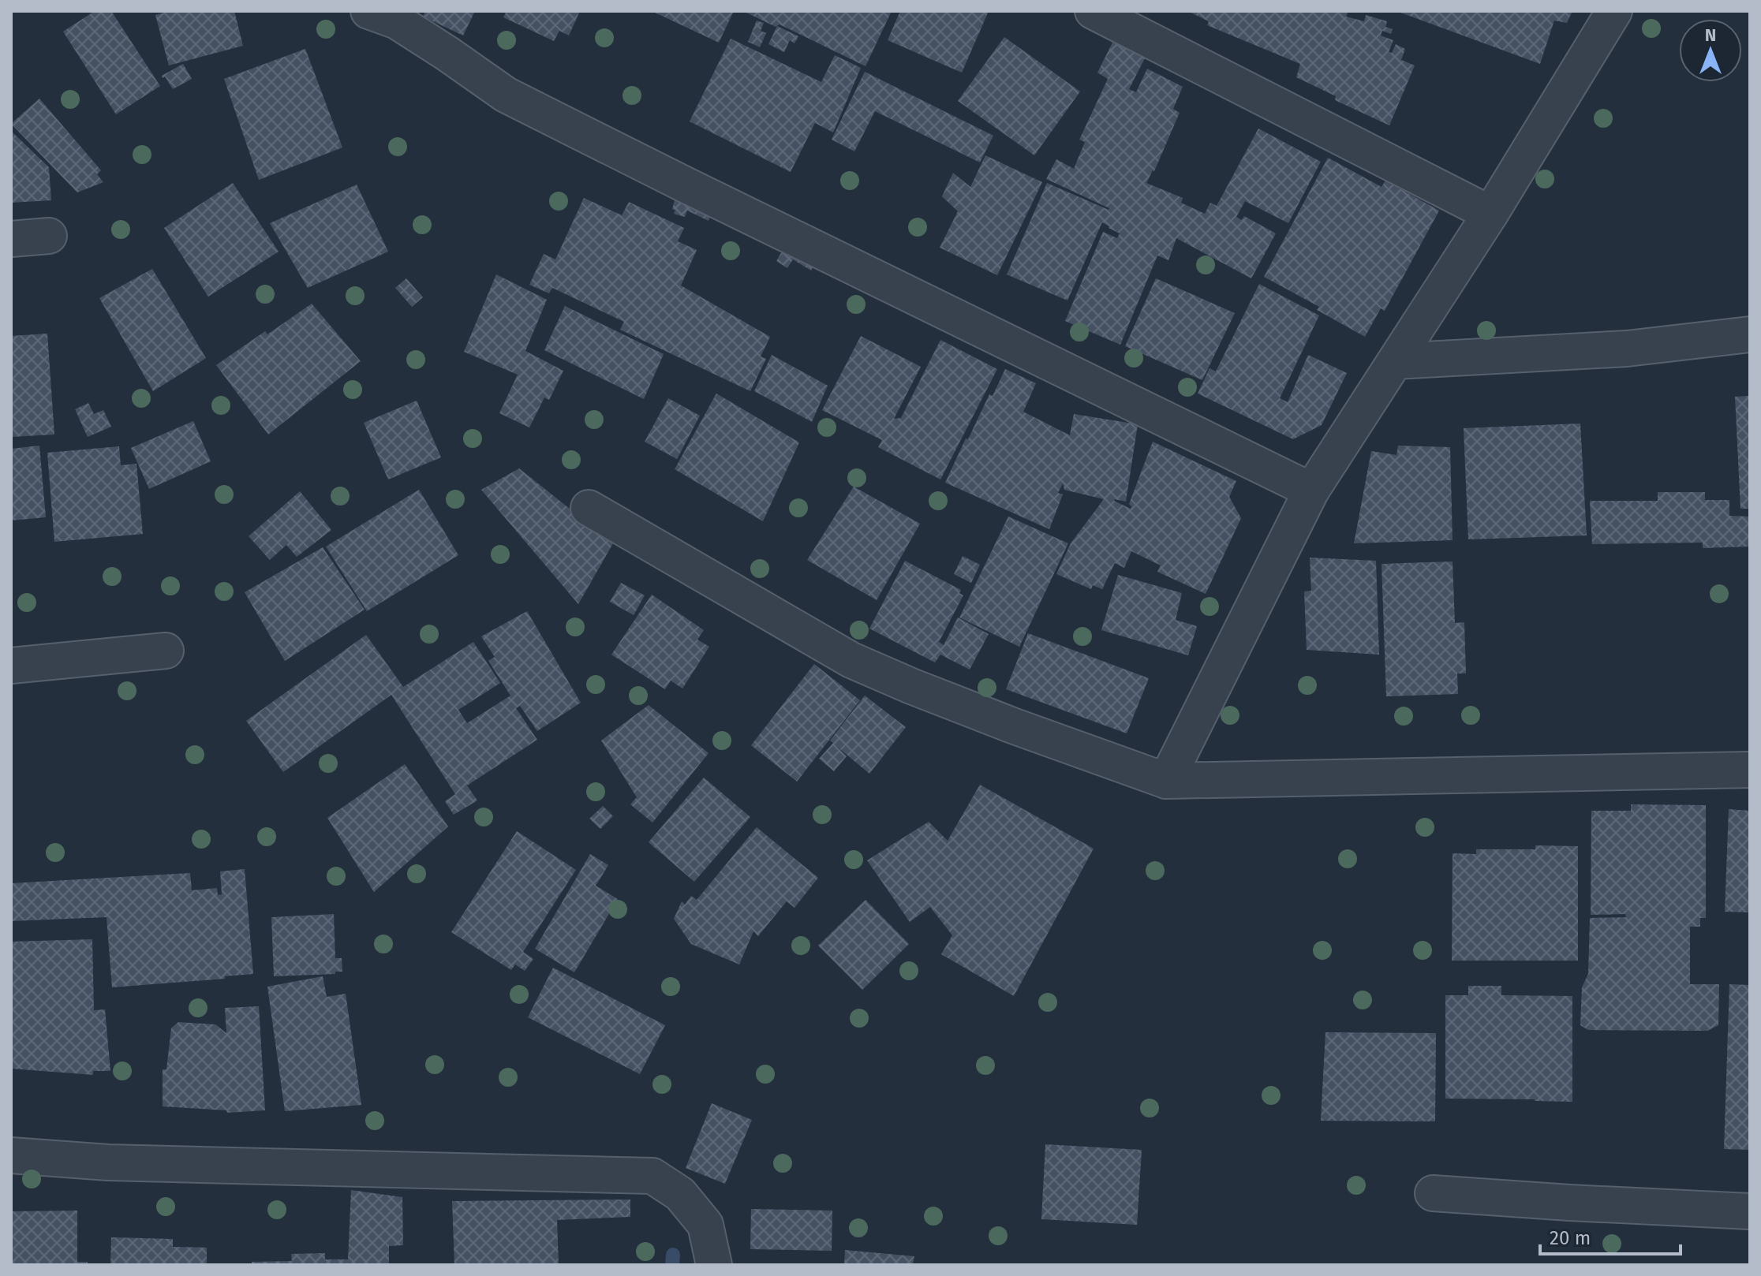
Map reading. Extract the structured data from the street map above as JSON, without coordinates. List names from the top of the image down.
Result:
{
  "scale_bar": "20 m",
  "north": "top"
}
